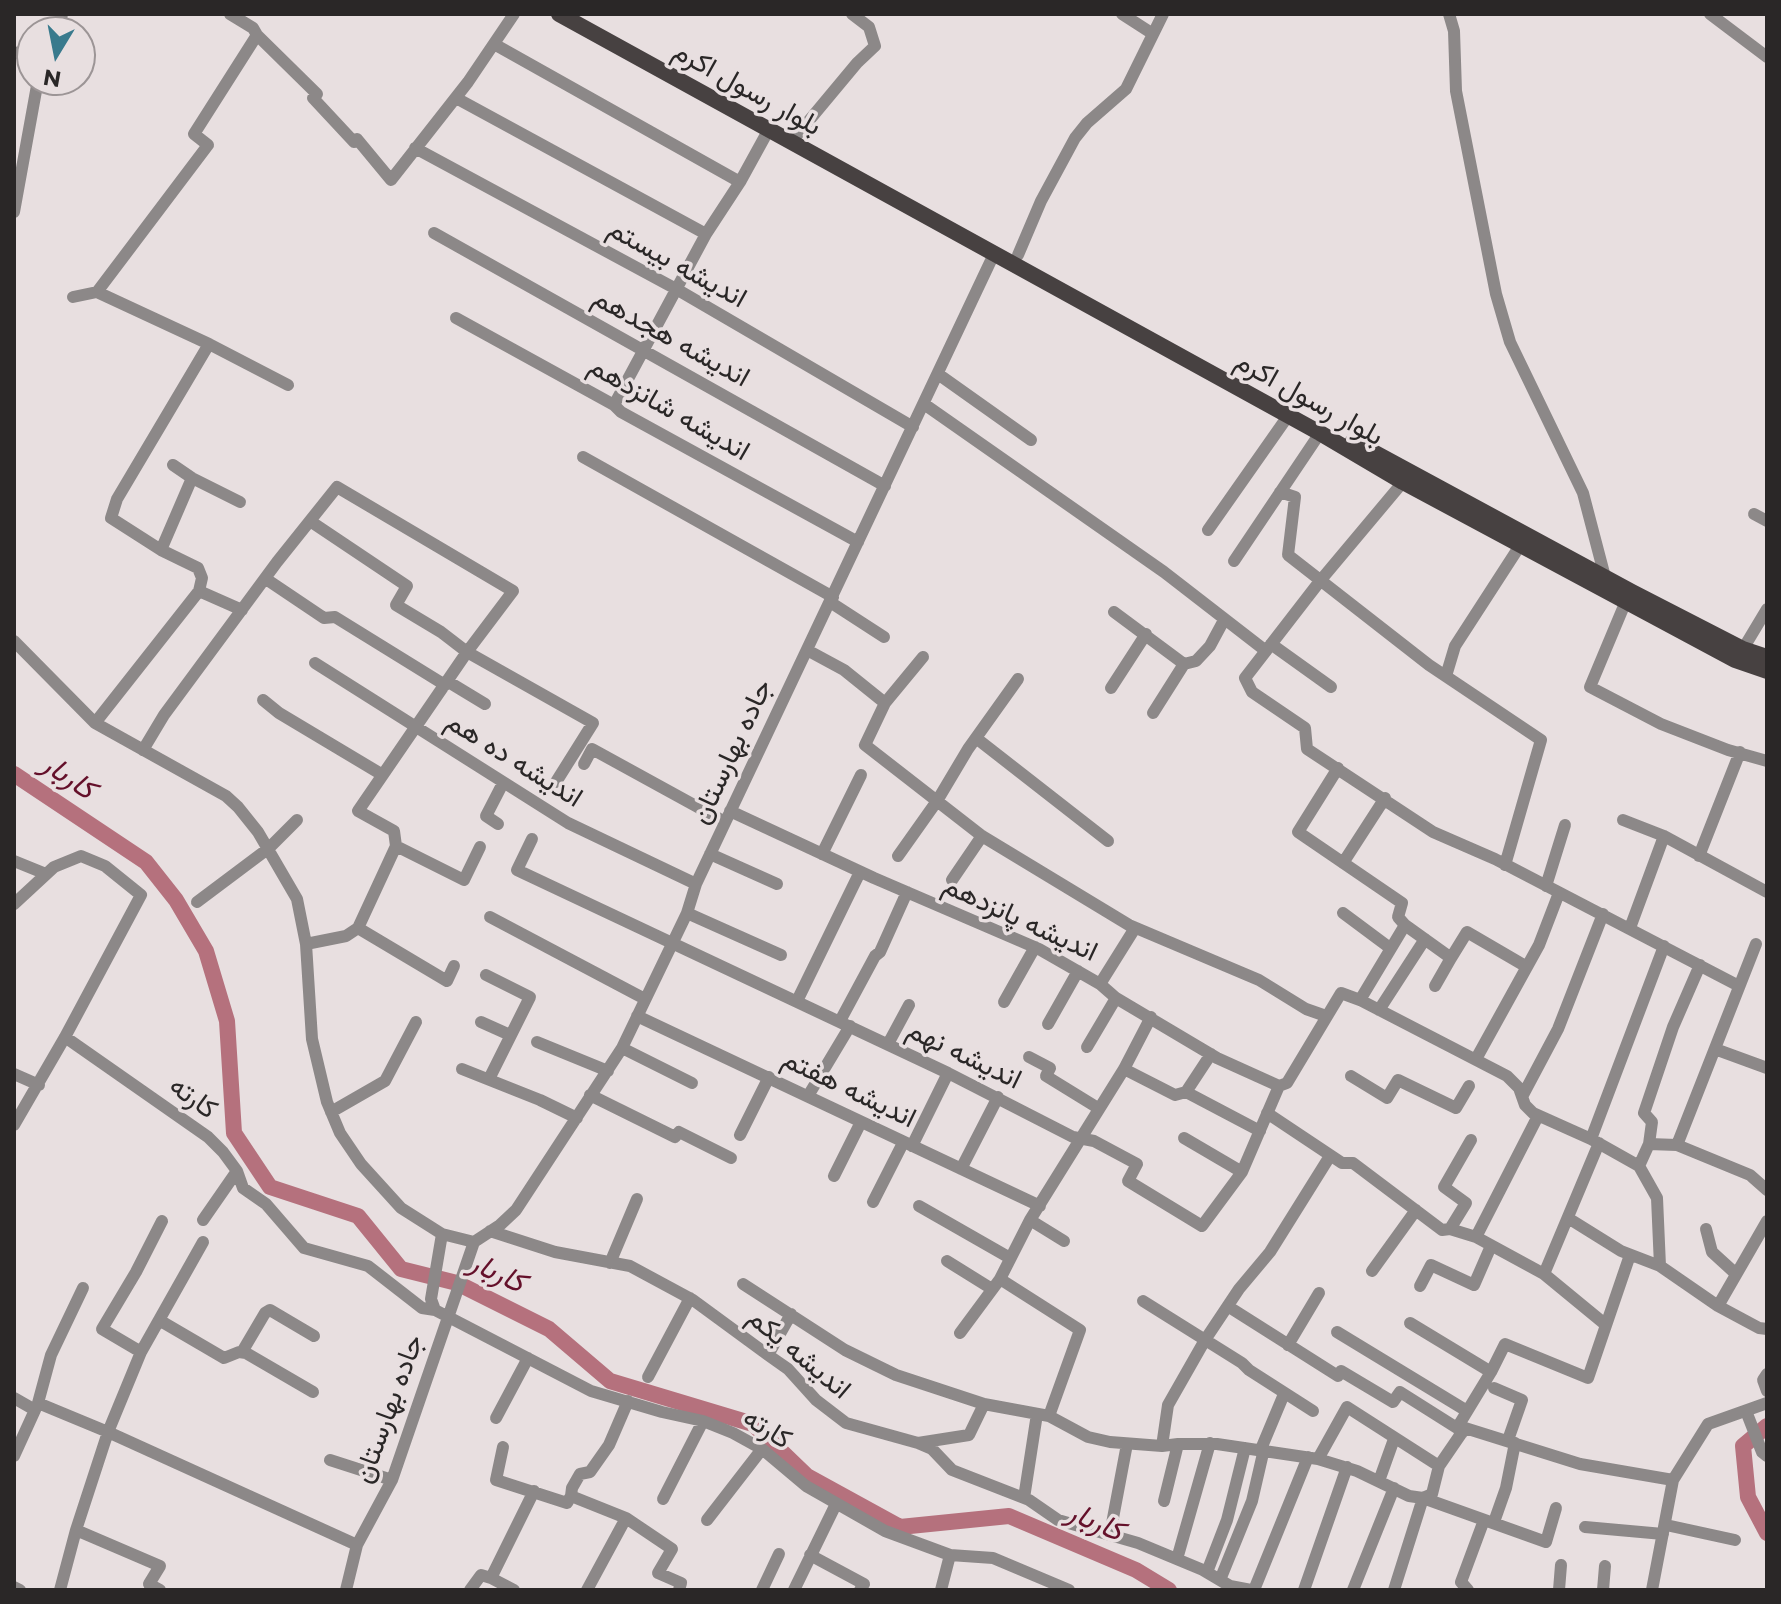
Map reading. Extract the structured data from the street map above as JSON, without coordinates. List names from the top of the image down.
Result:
{
  "streets": {
    "main road": ["بلوار رسول اکرم"],
    "street": [
      "اندیشه بیستم",
      "اندیشه هجدهم",
      "اندیشه شانزدهم",
      "جاده بهارستان",
      "اندیشه ده هم",
      "اندیشه پانزدهم",
      "اندیشه نهم",
      "اندیشه هفتم",
      "کارته",
      "اندیشه یکم"
    ]
  },
  "crossings": [
    ["بلوار رسول اکرم", "جاده بهارستان"],
    ["اندیشه بیستم", "جاده بهارستان"],
    ["اندیشه هجدهم", "جاده بهارستان"],
    ["اندیشه شانزدهم", "جاده بهارستان"],
    ["جاده بهارستان", "اندیشه ده هم"],
    ["جاده بهارستان", "اندیشه پانزدهم"],
    ["جاده بهارستان", "اندیشه نهم"],
    ["جاده بهارستان", "اندیشه هفتم"],
    ["جاده بهارستان", "کارته"],
    ["جاده بهارستان", "اندیشه یکم"]
  ],
  "water": ["کاربار"],
  "north": "bottom"
}
